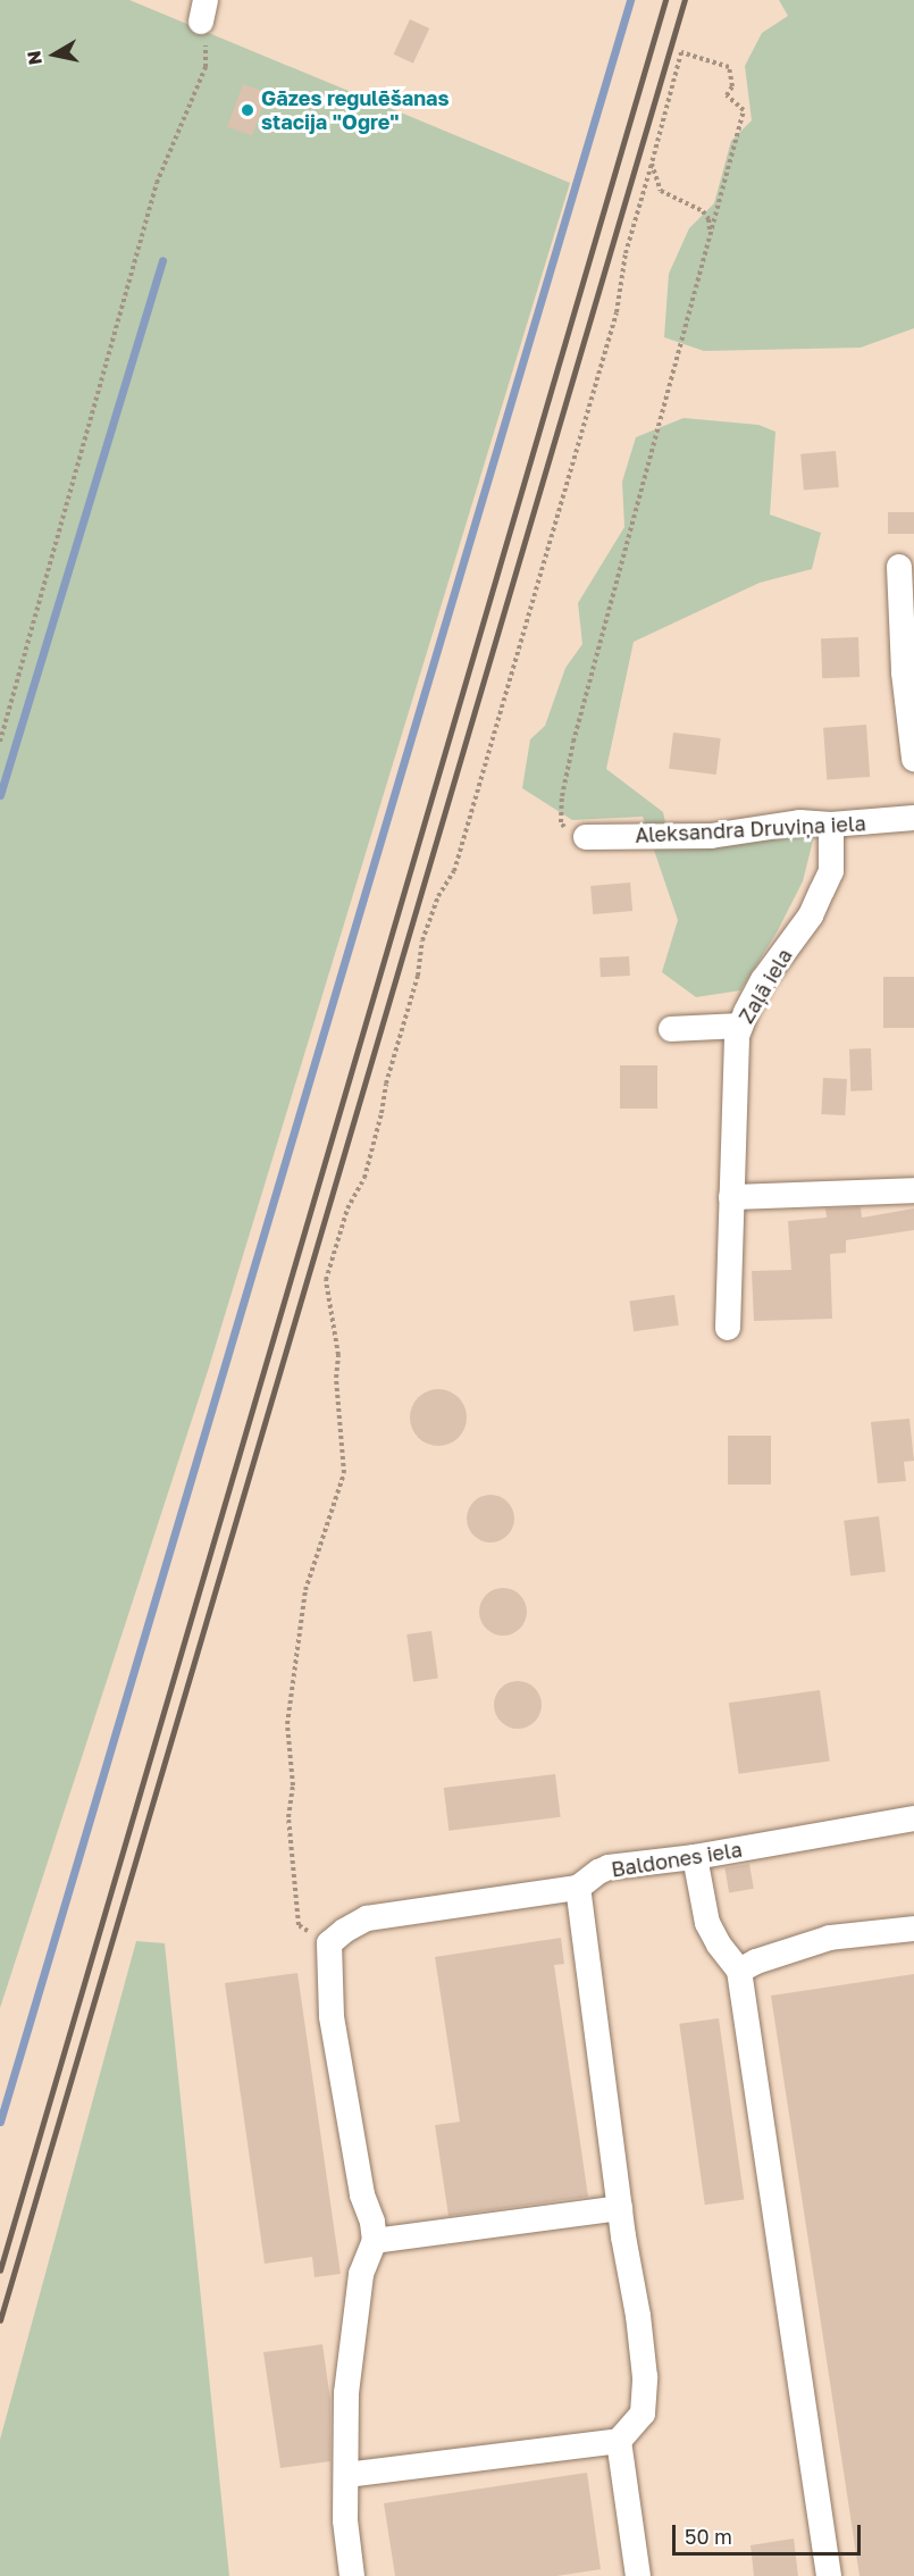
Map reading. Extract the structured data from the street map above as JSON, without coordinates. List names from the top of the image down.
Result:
{
  "streets": {
    "street": ["Aleksandra Druviņa iela", "Zaļā iela", "Baldones iela"]
  },
  "crossings": [
    ["Aleksandra Druviņa iela", "Zaļā iela"]
  ],
  "places": ["Gāzes regulēšanas stacija \"Ogre\""],
  "scale_bar": "50 m",
  "north": "left"
}
